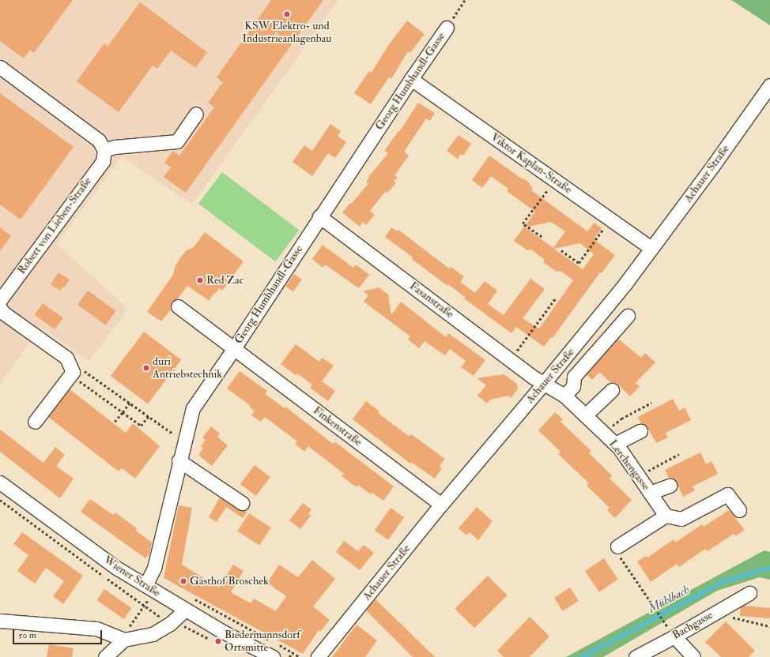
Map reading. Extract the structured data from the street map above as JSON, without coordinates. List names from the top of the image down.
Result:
{
  "streets": {
    "street": [
      "Georg Humbhandl-Gasse",
      "Viktor Kaplan-Straße",
      "Achauer Straße",
      "Robert von Lieben-Straße",
      "Fasanstraße",
      "Finkenstraße",
      "Lerchengasse",
      "Wiener Straße",
      "Bachgasse"
    ]
  },
  "crossings": [
    ["Georg Humbhandl-Gasse", "Viktor Kaplan-Straße"],
    ["Georg Humbhandl-Gasse", "Fasanstraße"],
    ["Georg Humbhandl-Gasse", "Finkenstraße"],
    ["Georg Humbhandl-Gasse", "Wiener Straße"],
    ["Viktor Kaplan-Straße", "Achauer Straße"],
    ["Achauer Straße", "Fasanstraße"],
    ["Achauer Straße", "Finkenstraße"],
    ["Achauer Straße", "Lerchengasse"],
    ["Fasanstraße", "Lerchengasse"]
  ],
  "water": ["Mühlbach"],
  "places": [
    "KSW Elektro- und Industrieanlagenbau",
    "Red Zac",
    "duri Antriebstechnik",
    "Gasthof Broschek",
    "Biedermannsdorf Ortsmitte"
  ],
  "scale_bar": "50 m"
}
